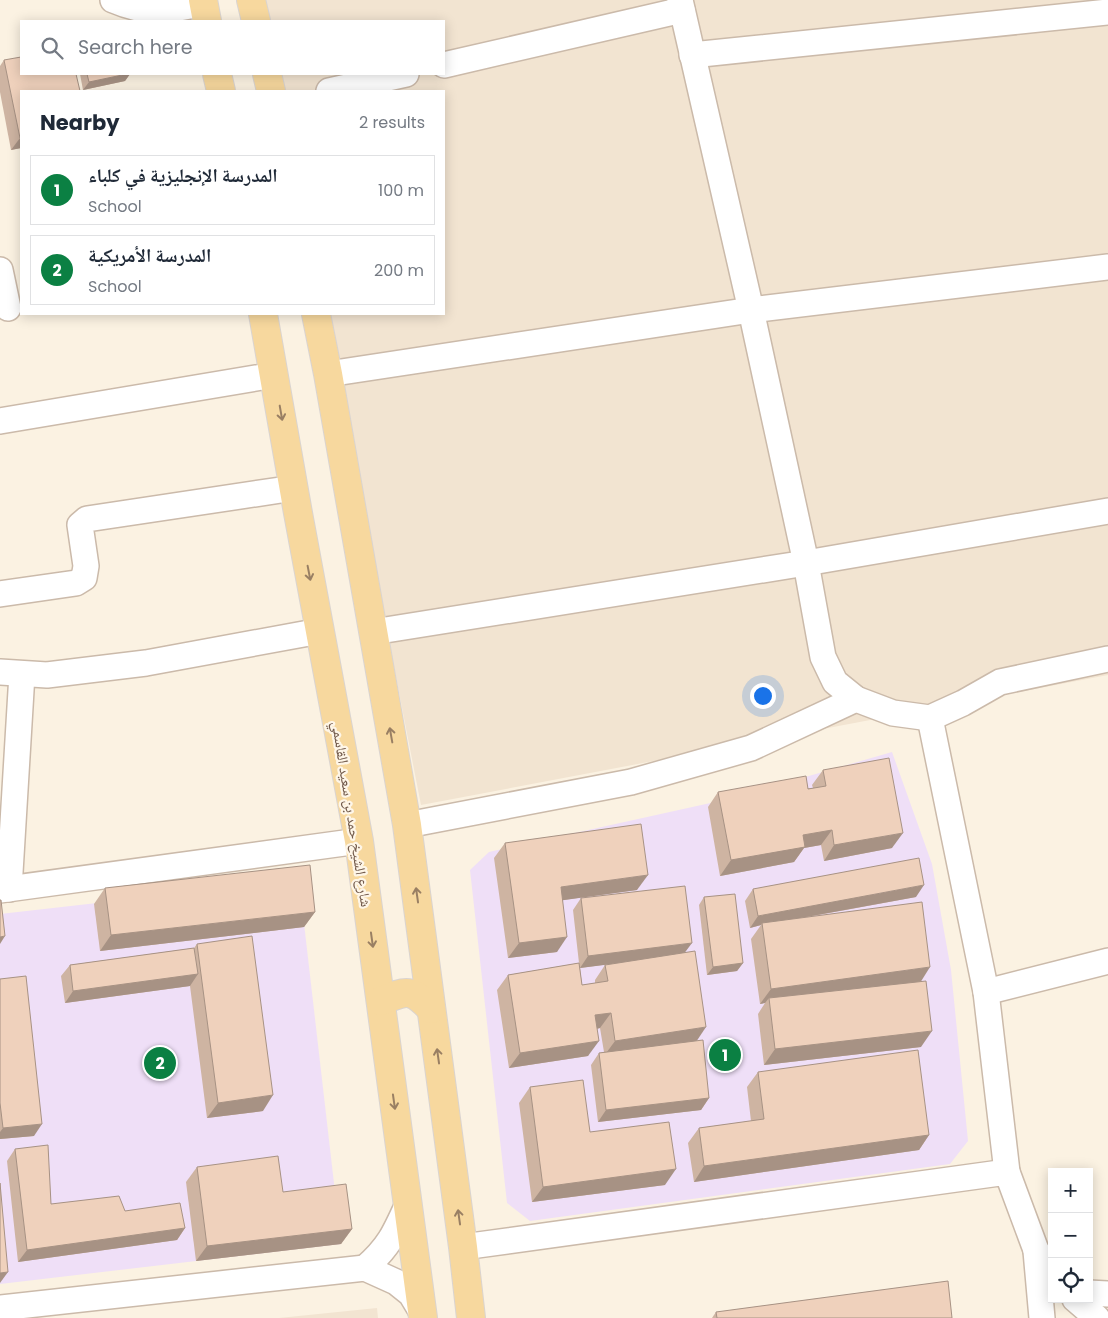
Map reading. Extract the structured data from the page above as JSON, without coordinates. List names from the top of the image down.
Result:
{
  "streets": {
    "main road": ["شارع الشيخ حمد بن سعيد القاسمي"]
  },
  "page": {
    "search": "Search here",
    "heading": ["Nearby", "2 results"],
    "list": [
      {
        "mark": "1",
        "name": "المدرسة الإنجليزية في كلباء",
        "note": "School",
        "value": "100 m"
      },
      {
        "mark": "2",
        "name": "المدرسة الأمريكية",
        "note": "School",
        "value": "200 m"
      }
    ],
    "pins": ["1", "2"],
    "map_buttons": ["+", "−"]
  }
}
